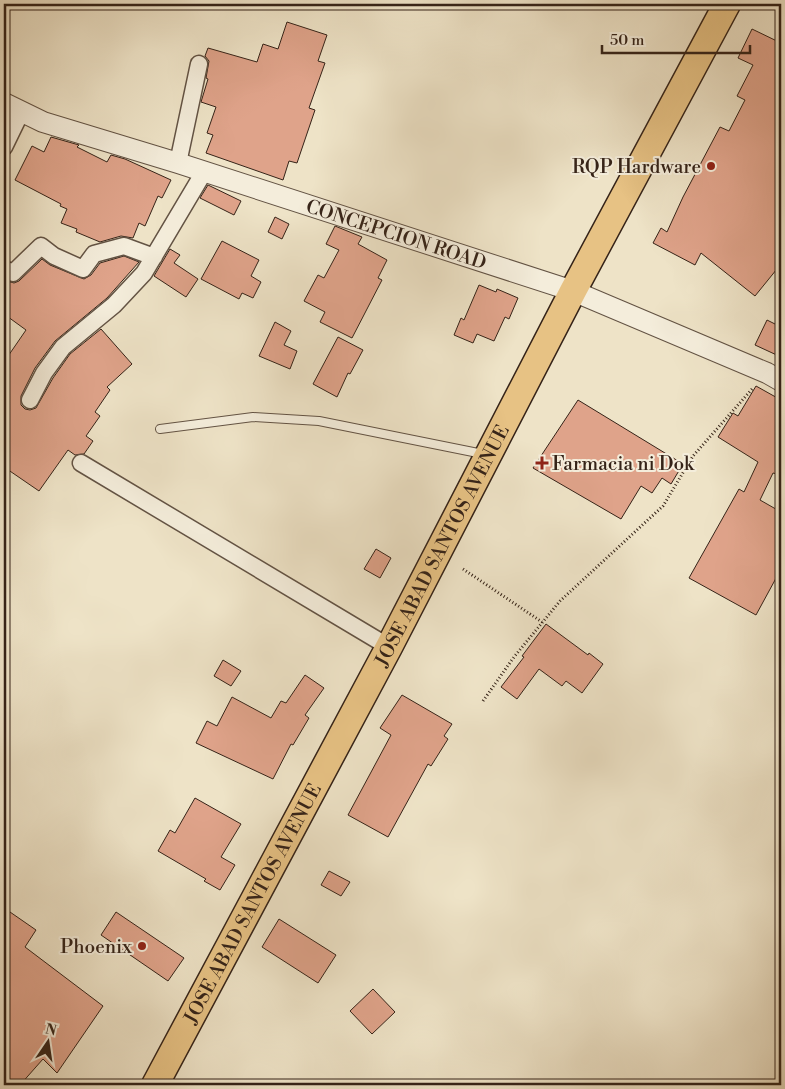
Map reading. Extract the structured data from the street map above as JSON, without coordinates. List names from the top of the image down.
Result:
{
  "streets": {
    "highway": ["JOSE ABAD SANTOS AVENUE"],
    "street": ["CONCEPCION ROAD"]
  },
  "crossings": [
    ["CONCEPCION ROAD", "JOSE ABAD SANTOS AVENUE"]
  ],
  "places": {
    "other": ["RQP Hardware", "Phoenix"],
    "health": ["Farmacia ni Dok"]
  },
  "scale_bar": "50 m",
  "north": "top"
}
